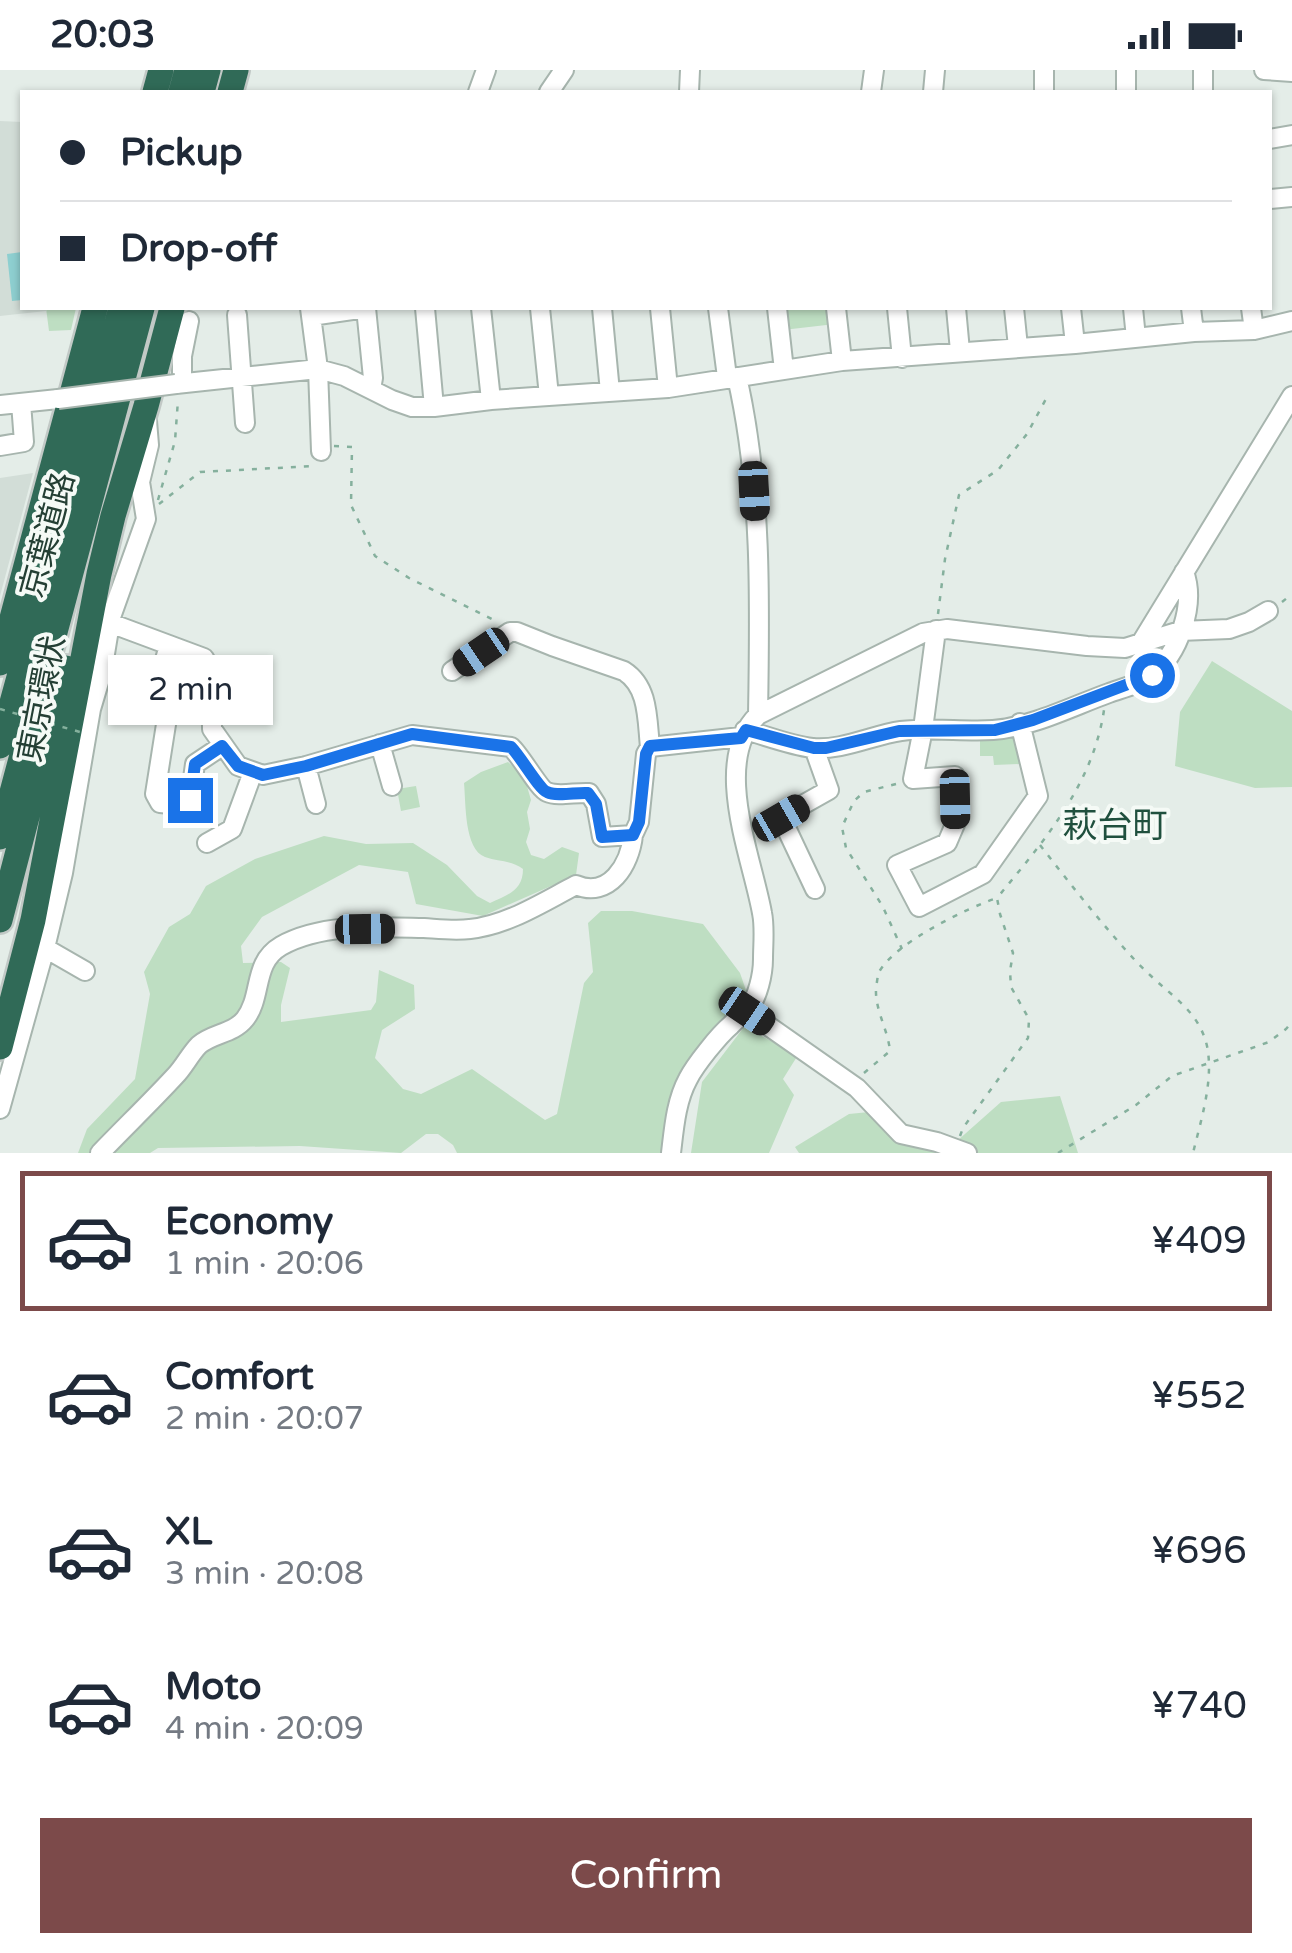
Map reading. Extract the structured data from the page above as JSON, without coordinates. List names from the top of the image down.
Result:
{
  "streets": {
    "highway": ["京葉道路", "東京環状"]
  },
  "districts": ["萩台町"],
  "page": {
    "status": "20:03",
    "banner": ["Pickup", "Drop-off"],
    "bubble": "2 min",
    "list": [
      {
        "name": "Economy",
        "note": "1 min · 20:06",
        "value": "¥409"
      },
      {
        "name": "Comfort",
        "note": "2 min · 20:07",
        "value": "¥552"
      },
      {
        "name": "XL",
        "note": "3 min · 20:08",
        "value": "¥696"
      },
      {
        "name": "Moto",
        "note": "4 min · 20:09",
        "value": "¥740"
      }
    ],
    "buttons": "Confirm"
  }
}
